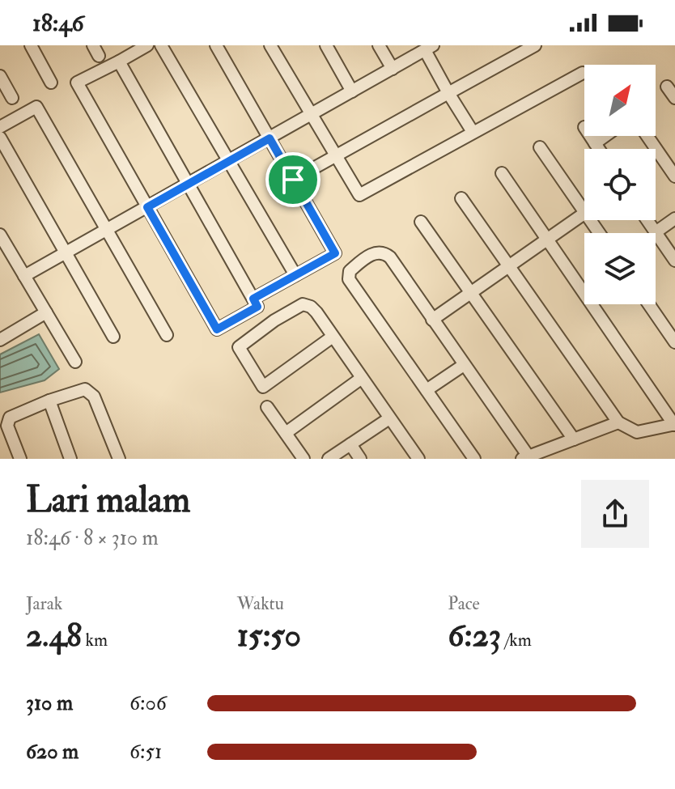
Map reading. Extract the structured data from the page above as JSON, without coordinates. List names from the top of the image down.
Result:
{
  "north": "top right",
  "page": {
    "status": "18:46",
    "heading": ["Lari malam", "18:46 · 8 × 310 m"],
    "stats": [
      ["Jarak", "2.48 km"],
      ["Waktu", "15:50"],
      ["Pace", "6:23 /km"]
    ],
    "list": [
      {
        "name": "310 m",
        "note": "6:06"
      },
      {
        "name": "620 m",
        "note": "6:51"
      }
    ]
  }
}
